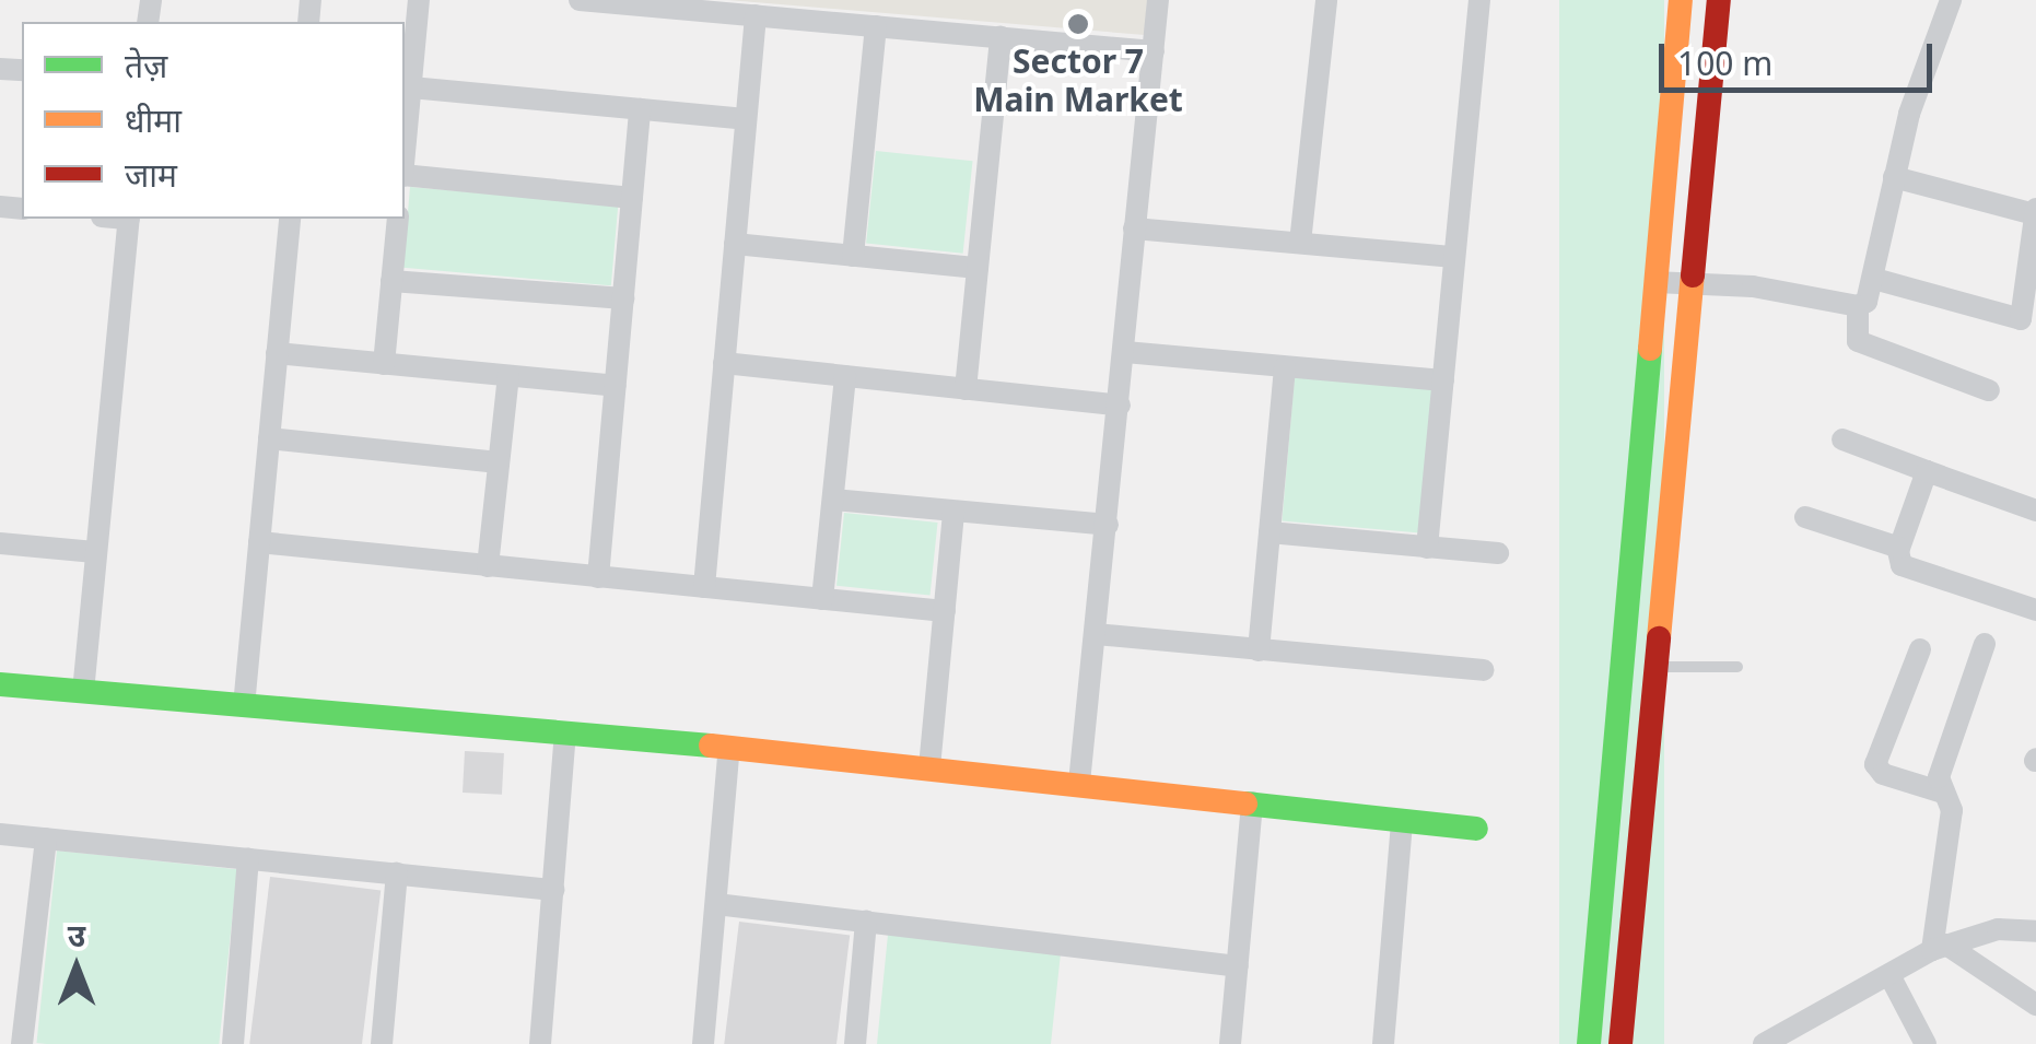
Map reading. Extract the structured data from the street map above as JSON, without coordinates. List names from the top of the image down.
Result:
{
  "places": ["Sector 7 Main Market"],
  "legend": ["तेज़", "धीमा", "जाम"],
  "scale_bar": "100 m",
  "north": "top"
}
